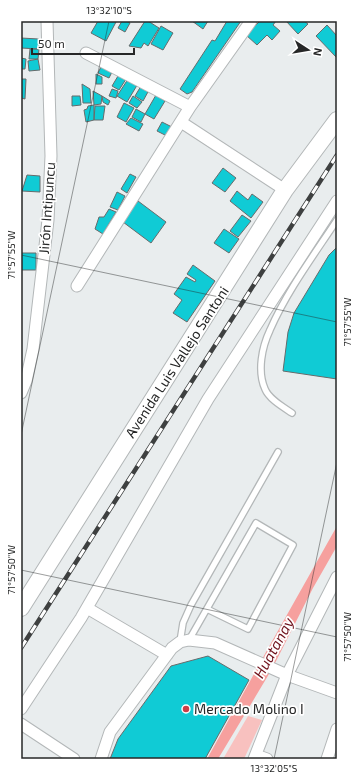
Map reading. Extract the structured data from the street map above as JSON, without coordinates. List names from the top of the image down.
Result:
{
  "streets": {
    "street": ["Jirón Intipuncu", "Avenida Luis Vallejo Santoni"]
  },
  "water": ["Huatanay"],
  "places": ["Mercado Molino I"],
  "scale_bar": "50 m",
  "north": "right",
  "coordinates": [
    "13°32'10\"S",
    "71°57'55\"W",
    "71°57'50\"W",
    "13°32'05\"S"
  ]
}
